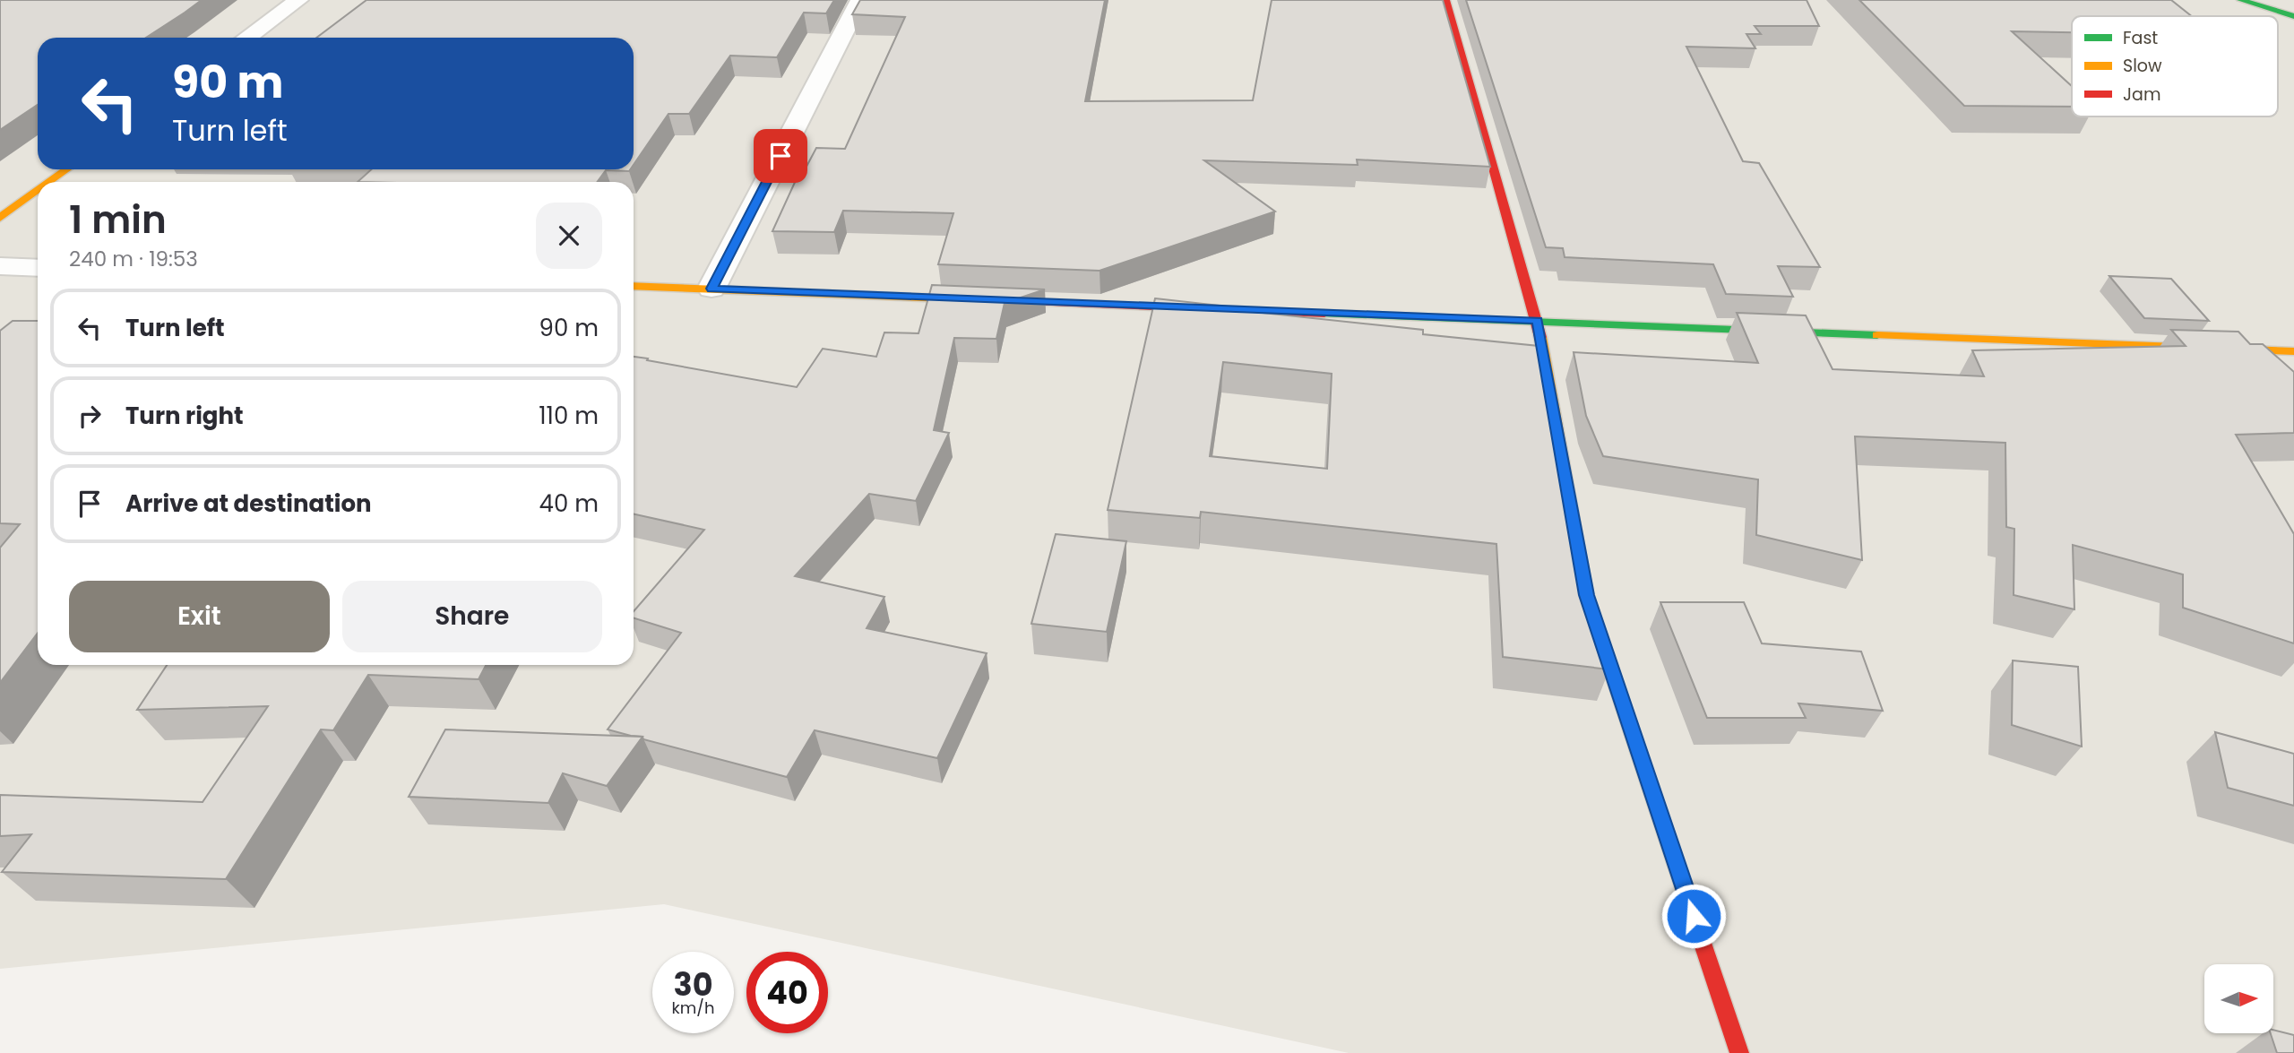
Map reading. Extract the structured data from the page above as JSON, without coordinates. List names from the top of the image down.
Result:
{
  "legend": ["Fast", "Slow", "Jam"],
  "north": "right",
  "page": {
    "turn": ["90 m", "Turn left"],
    "heading": ["1 min", "240 m · 19:53"],
    "list": [
      {
        "name": "Turn left",
        "value": "90 m"
      },
      {
        "name": "Turn right",
        "value": "110 m"
      },
      {
        "name": "Arrive at destination",
        "value": "40 m"
      }
    ],
    "buttons": ["Exit", "Share"],
    "speed": "30 km/h",
    "limit": "40"
  }
}
